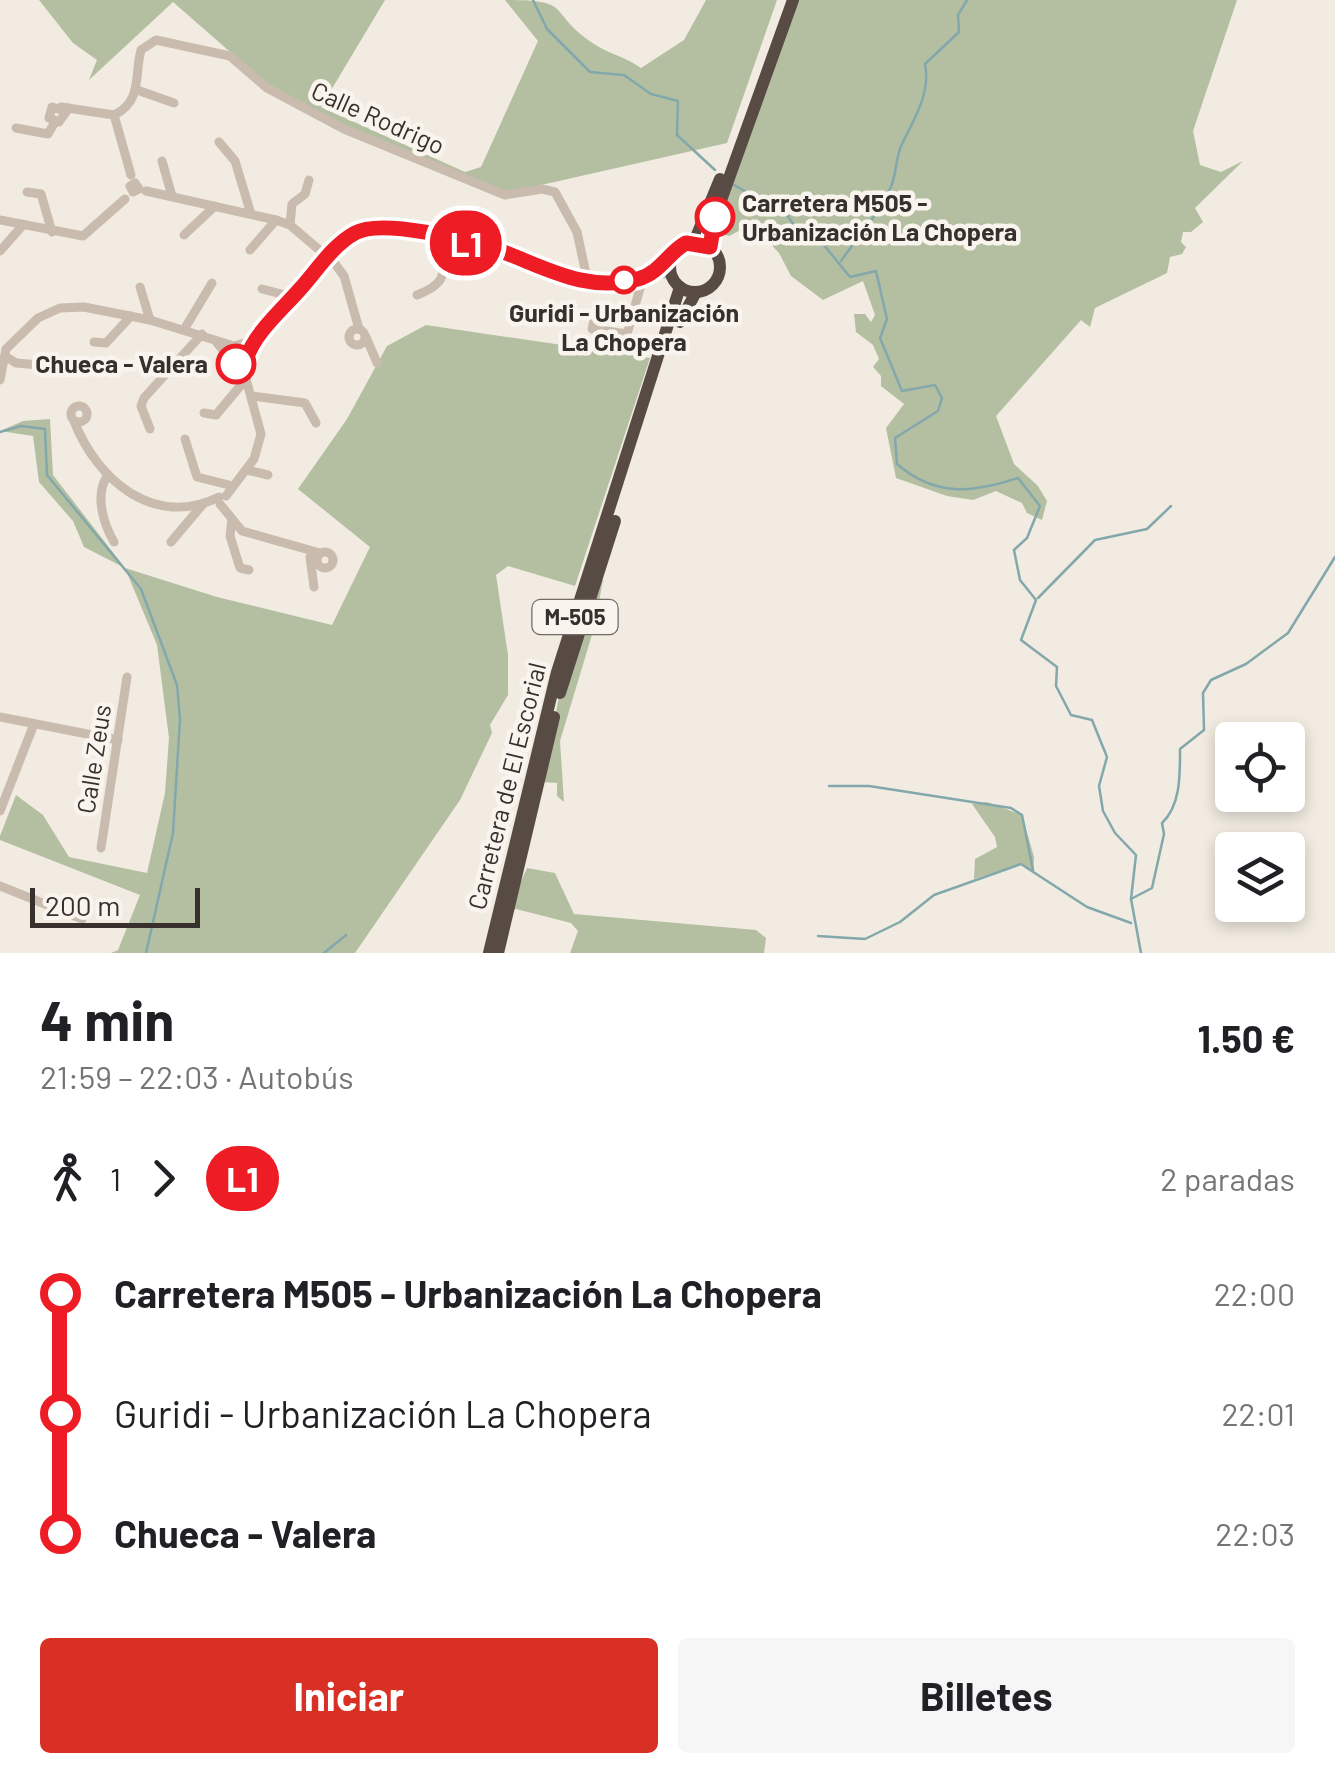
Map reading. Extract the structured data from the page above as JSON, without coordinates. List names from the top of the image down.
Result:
{
  "streets": {
    "highway": ["M-505", "Carretera de El Escorial"],
    "street": ["Calle Rodrigo", "Calle Zeus"]
  },
  "crossings": [
    ["M-505", "Carretera de El Escorial"]
  ],
  "places": ["Carretera M505 - Urbanización La Chopera", "Guridi - Urbanización La Chopera", "Chueca - Valera"],
  "lines": ["bus line L1"],
  "scale_bar": "200 m",
  "page": {
    "on_map": "L1",
    "scale": "200 m",
    "heading": ["4 min", "21:59 – 22:03 · Autobús", "1.50 €"],
    "legs": ["1", "L1", "2 paradas"],
    "list": [
      {
        "name": "Carretera M505 - Urbanización La Chopera",
        "value": "22:00"
      },
      {
        "name": "Guridi - Urbanización La Chopera",
        "value": "22:01"
      },
      {
        "name": "Chueca - Valera",
        "value": "22:03"
      }
    ],
    "buttons": ["Iniciar", "Billetes"]
  }
}
